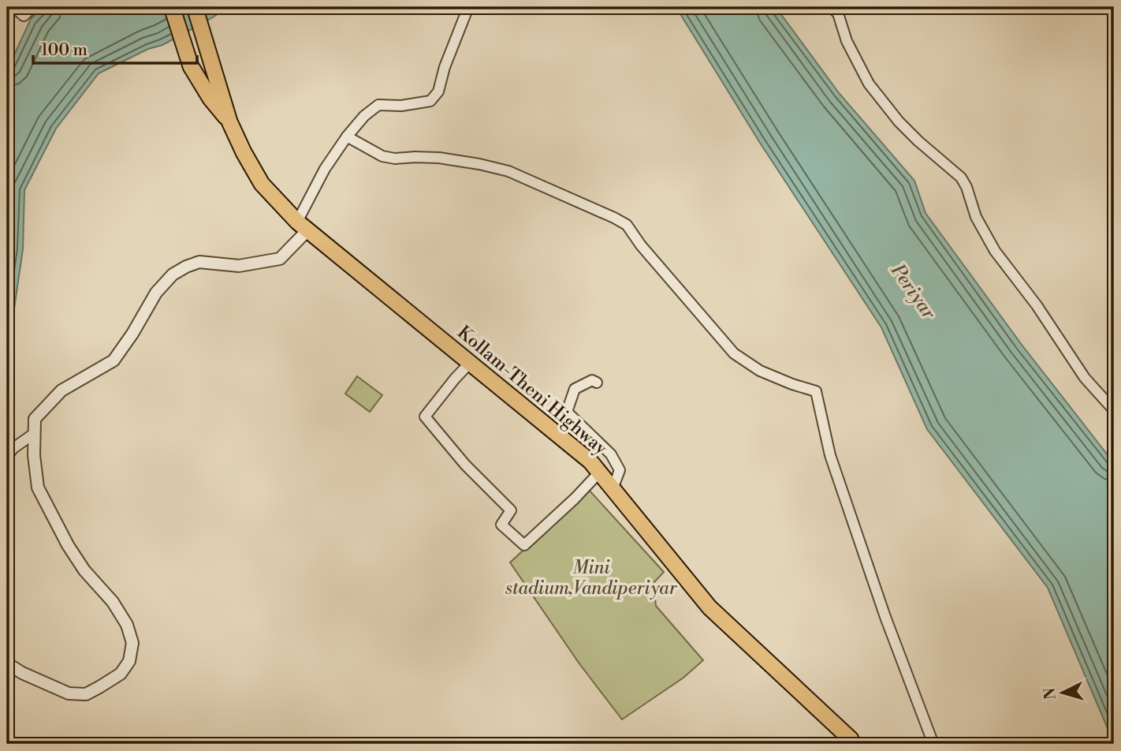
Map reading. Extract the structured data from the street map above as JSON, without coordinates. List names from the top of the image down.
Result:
{
  "streets": {
    "highway": ["Kollam-Theni Highway"]
  },
  "water": ["Periyar"],
  "parks": ["Mini stadium,Vandiperiyar"],
  "scale_bar": "100 m",
  "north": "left"
}
